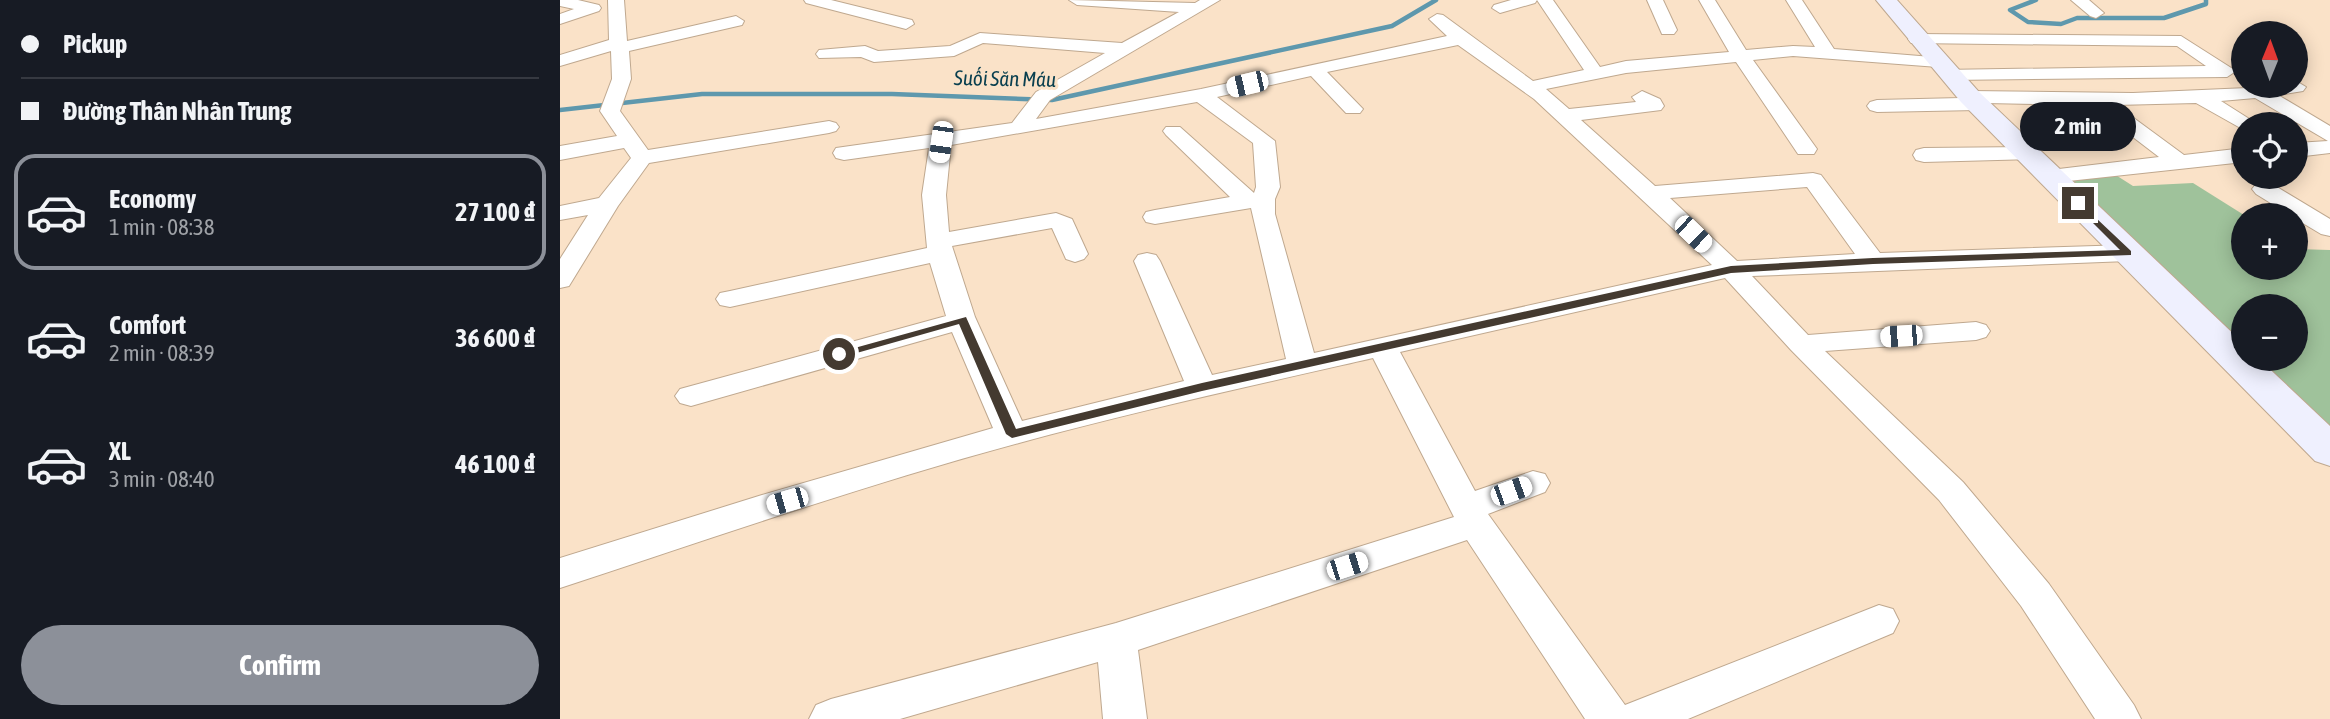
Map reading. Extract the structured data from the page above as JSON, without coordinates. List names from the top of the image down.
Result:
{
  "water": ["Suối Săn Máu"],
  "north": "top",
  "page": {
    "banner": ["Pickup", "Đường Thân Nhân Trung"],
    "map_buttons": ["+", "−"],
    "bubble": "2 min",
    "list": [
      {
        "name": "Economy",
        "note": "1 min · 08:38",
        "value": "27 100 ₫"
      },
      {
        "name": "Comfort",
        "note": "2 min · 08:39",
        "value": "36 600 ₫"
      },
      {
        "name": "XL",
        "note": "3 min · 08:40",
        "value": "46 100 ₫"
      }
    ],
    "buttons": "Confirm"
  }
}
